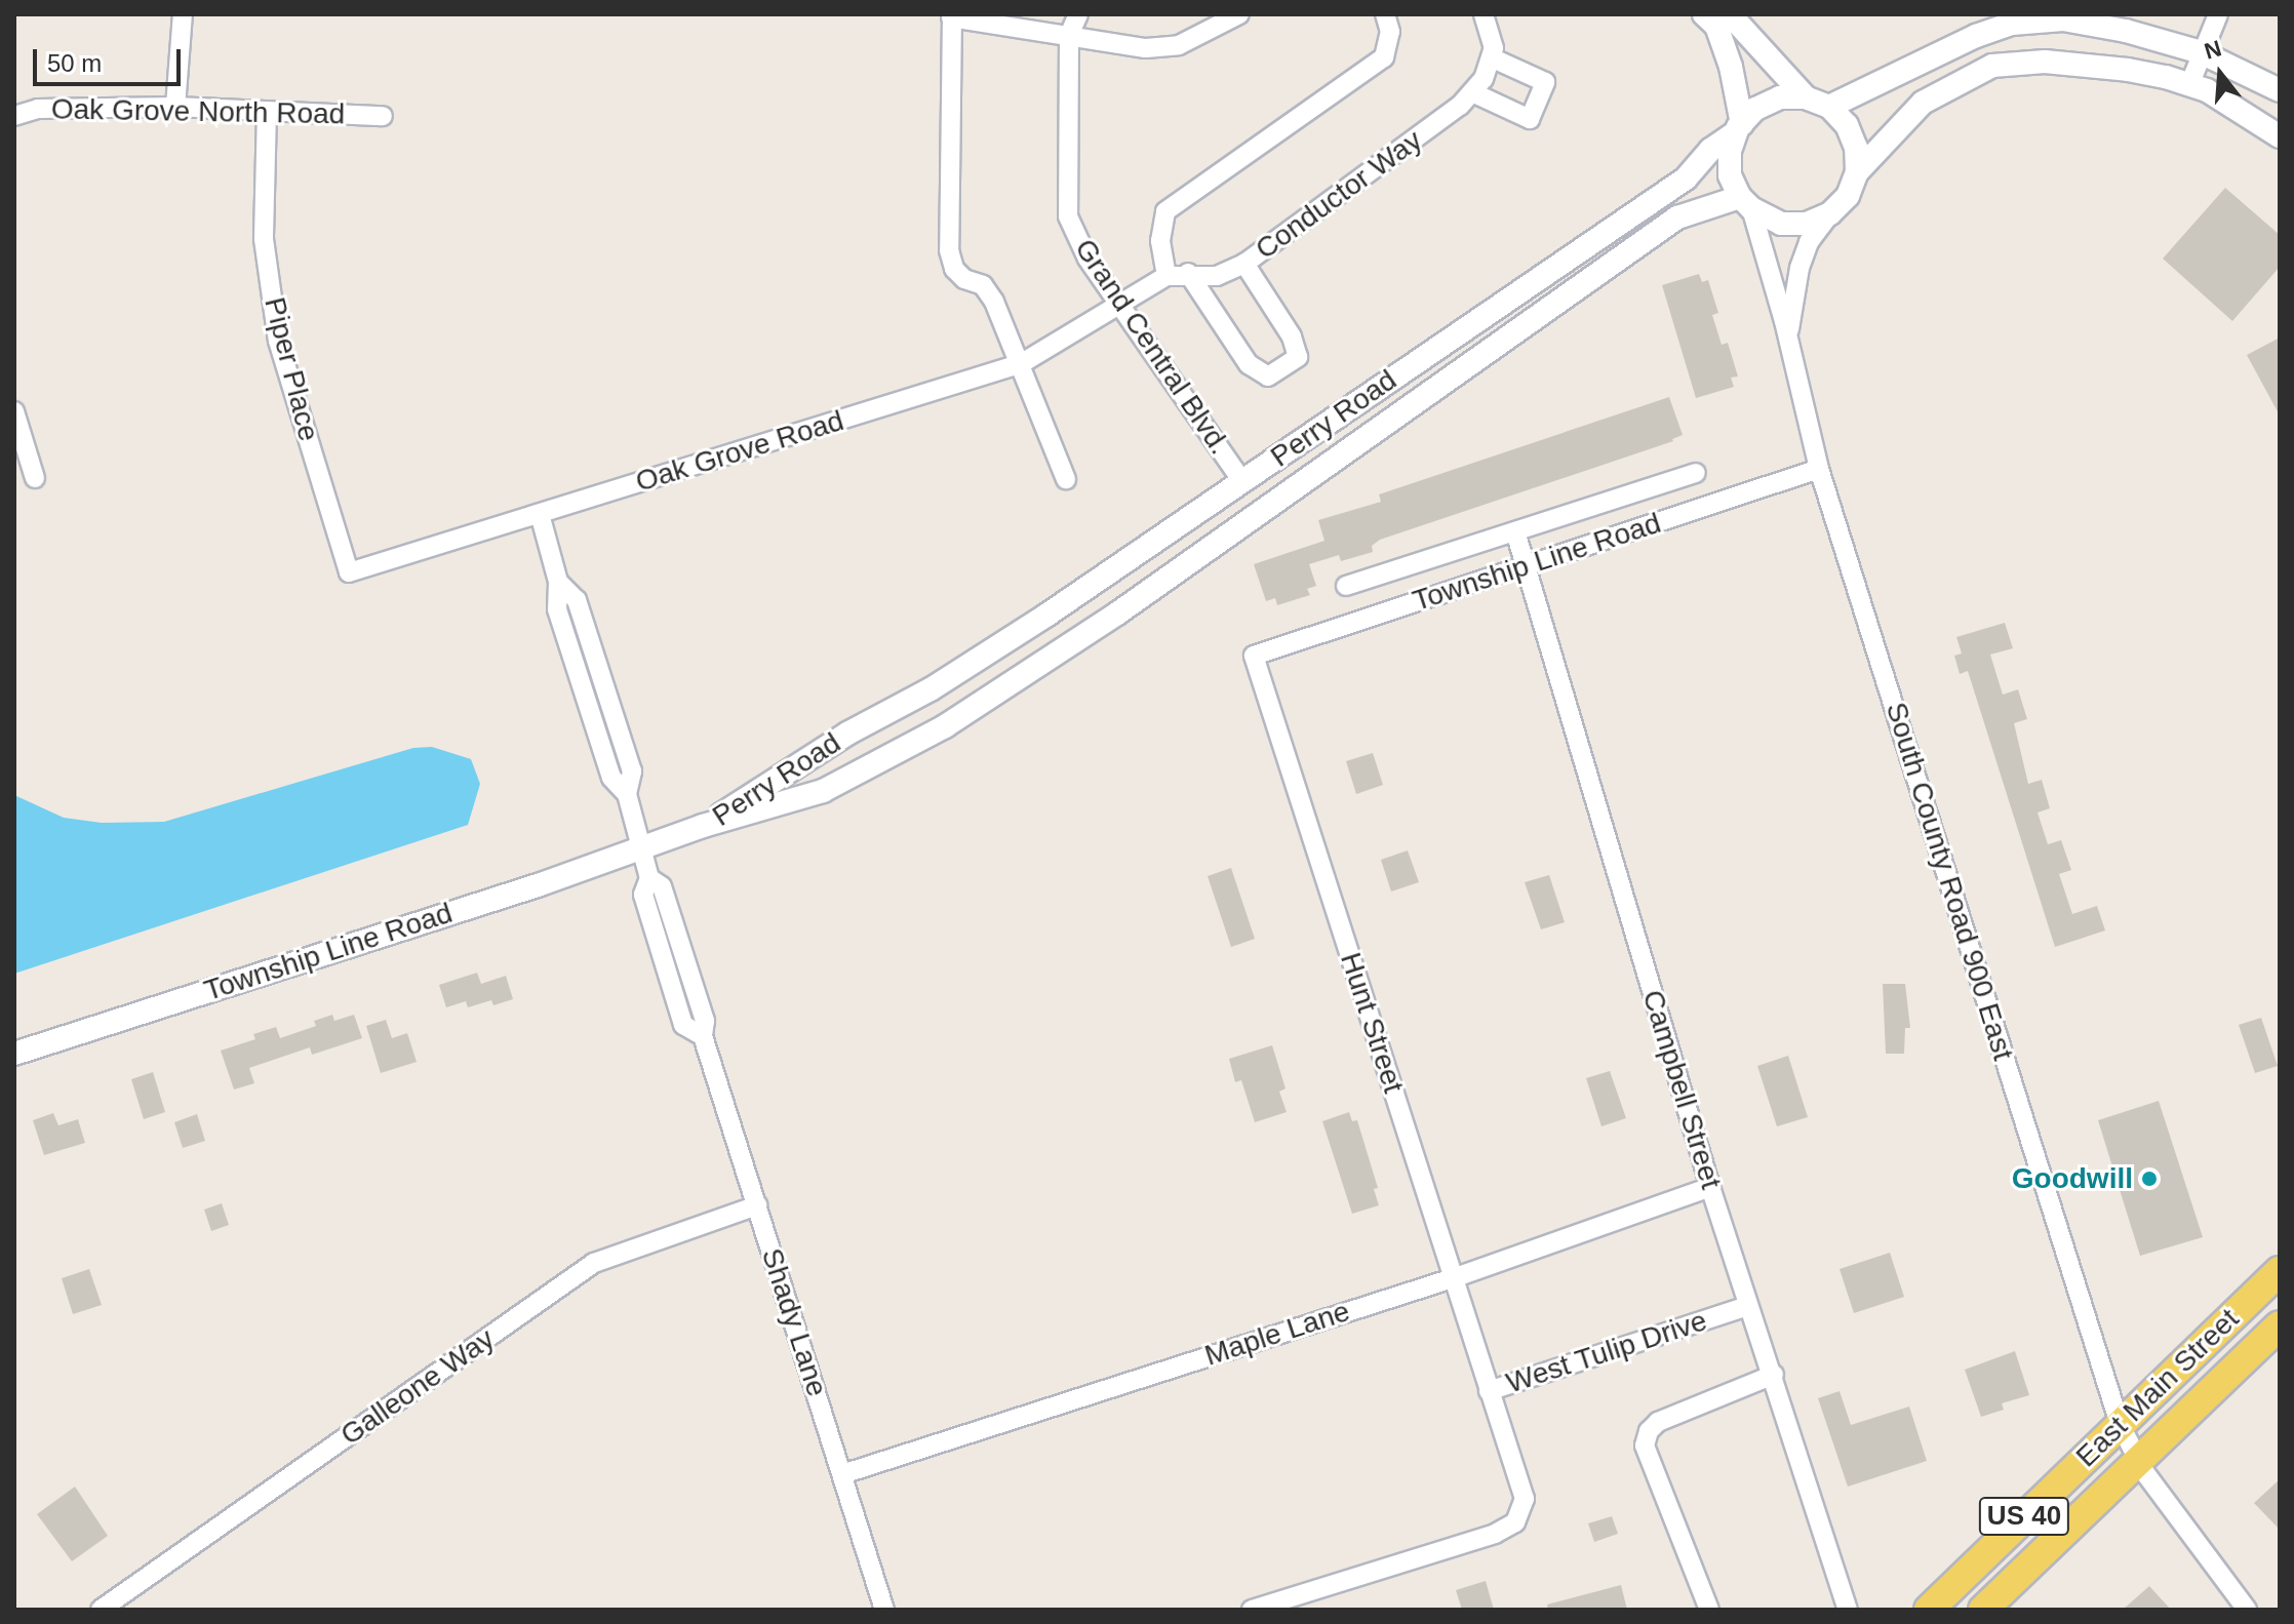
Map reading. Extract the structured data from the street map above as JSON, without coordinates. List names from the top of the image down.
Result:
{
  "streets": {
    "main road": ["East Main Street", "US 40"],
    "street": [
      "Oak Grove North Road",
      "Conductor Way",
      "Grand Central Blvd.",
      "Piper Place",
      "Perry Road",
      "Oak Grove Road",
      "Township Line Road",
      "South County Road 900 East",
      "Hunt Street",
      "Campbell Street",
      "Shady Lane",
      "Maple Lane",
      "West Tulip Drive",
      "Galleone Way"
    ]
  },
  "crossings": [
    ["Oak Grove North Road", "Piper Place"],
    ["Conductor Way", "Grand Central Blvd."],
    ["Conductor Way", "Oak Grove Road"],
    ["Grand Central Blvd.", "Perry Road"],
    ["Grand Central Blvd.", "Oak Grove Road"],
    ["Piper Place", "Oak Grove Road"],
    ["Perry Road", "Township Line Road"],
    ["Perry Road", "South County Road 900 East"],
    ["Township Line Road", "South County Road 900 East"],
    ["Township Line Road", "Hunt Street"],
    ["Township Line Road", "Campbell Street"],
    ["Township Line Road", "Shady Lane"],
    ["South County Road 900 East", "East Main Street"],
    ["Hunt Street", "Maple Lane"],
    ["Hunt Street", "West Tulip Drive"],
    ["Campbell Street", "Maple Lane"],
    ["Campbell Street", "West Tulip Drive"],
    ["Shady Lane", "Maple Lane"],
    ["Shady Lane", "Galleone Way"]
  ],
  "places": ["Goodwill"],
  "scale_bar": "50 m",
  "north": "top"
}
